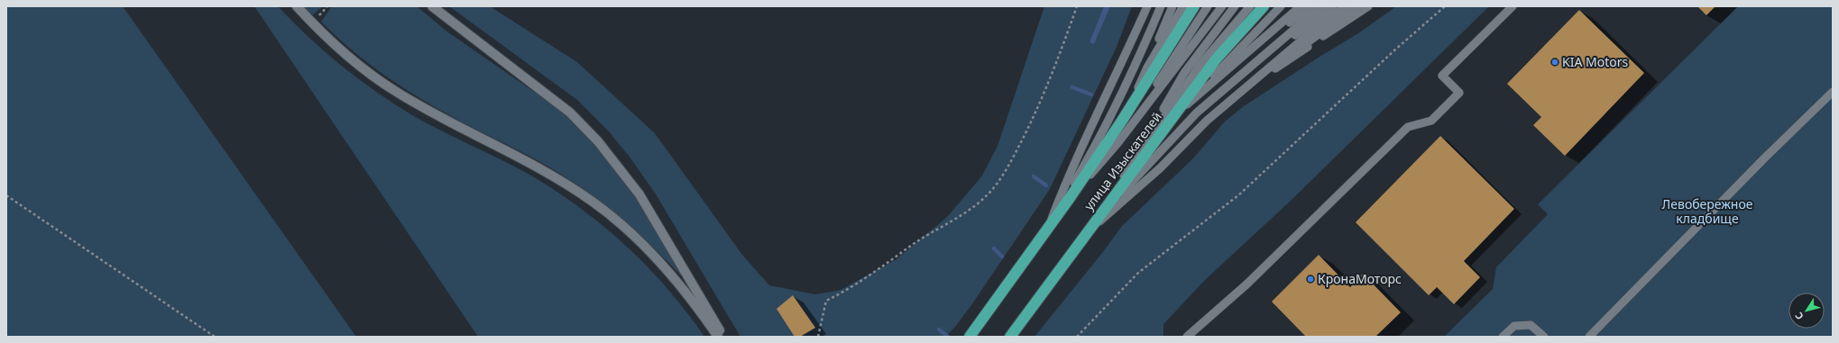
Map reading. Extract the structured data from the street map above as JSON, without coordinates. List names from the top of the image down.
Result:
{
  "streets": {
    "highway": ["улица Изыскателей"]
  },
  "parks": ["Левобережное кладбище"],
  "places": ["KIA Motors", "КронаМоторс"],
  "north": "bottom left"
}
